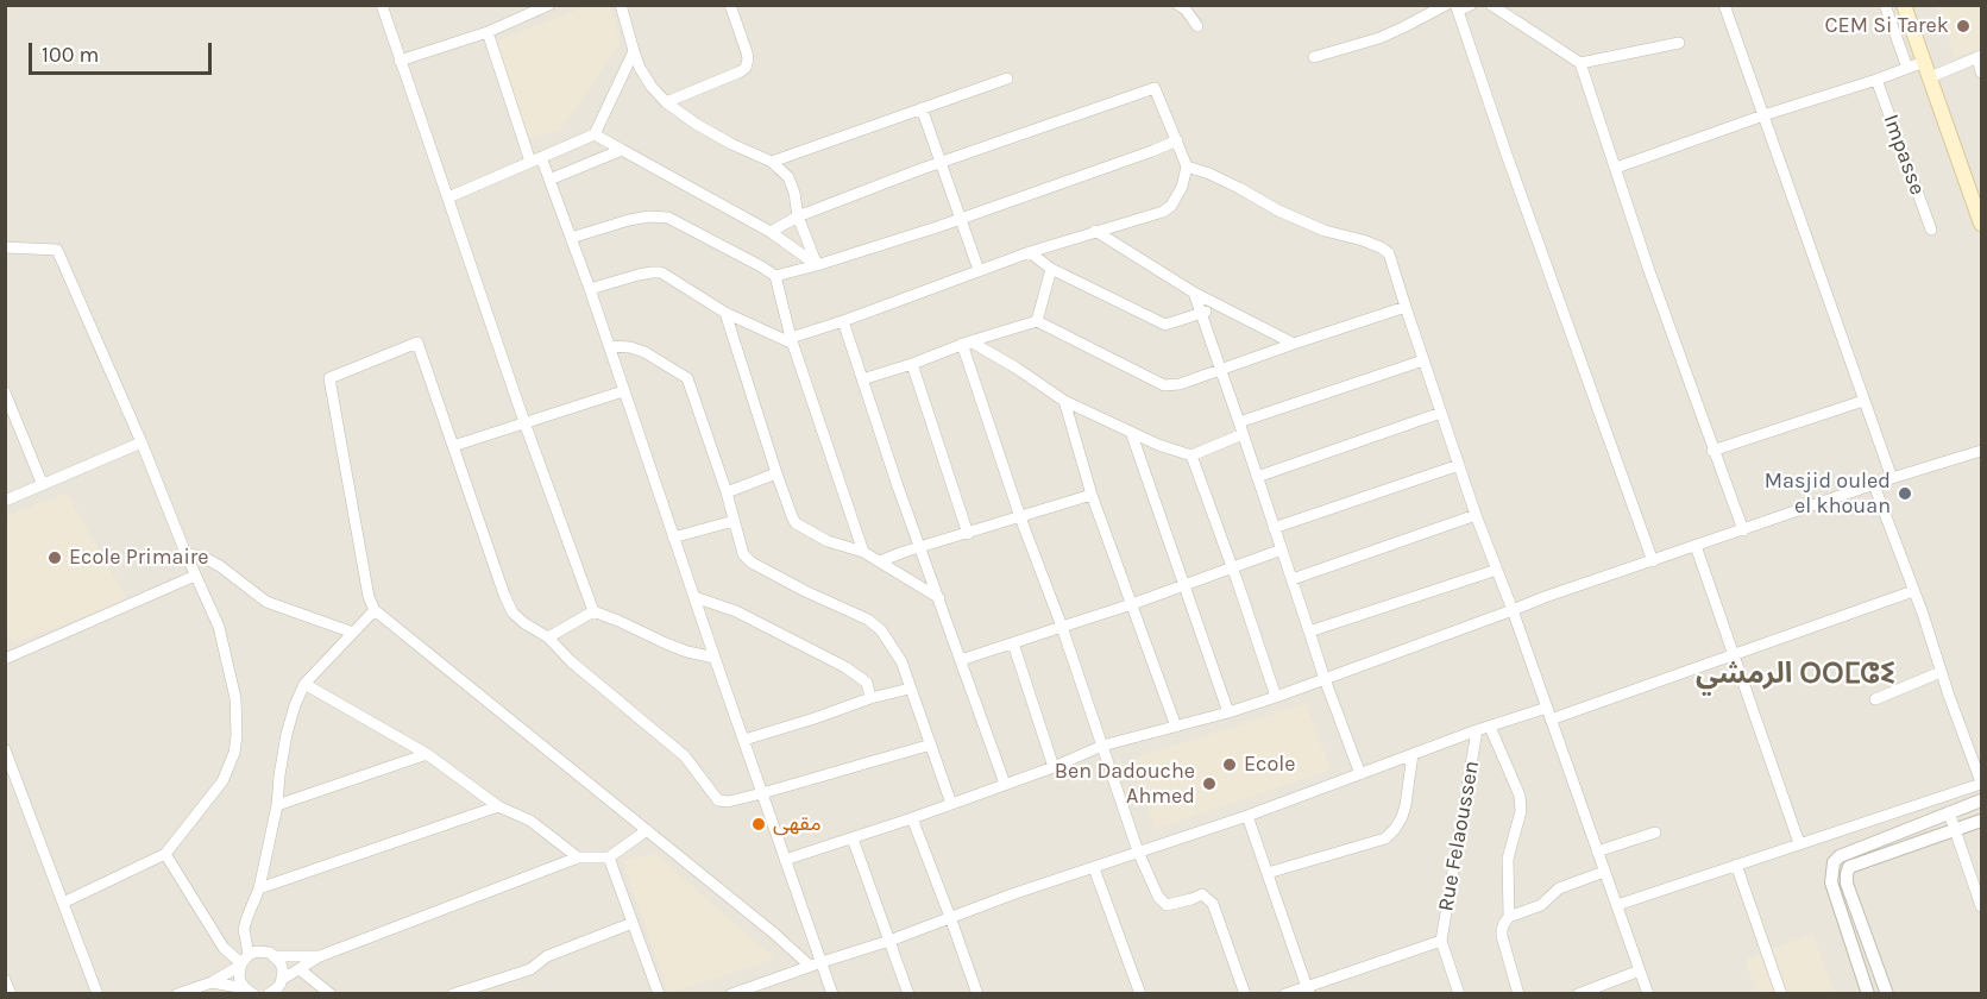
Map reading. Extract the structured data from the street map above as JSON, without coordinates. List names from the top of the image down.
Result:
{
  "streets": {
    "street": ["Impasse", "Rue Felaoussen"]
  },
  "districts": ["الرمشي ⵔⵔⵎⵛⵉ"],
  "places": [
    "CEM Si Tarek",
    "Masjid ouled el khouan",
    "Ecole Primaire",
    "Ecole",
    "Ben Dadouche Ahmed",
    "مقهى"
  ],
  "scale_bar": "100 m"
}
